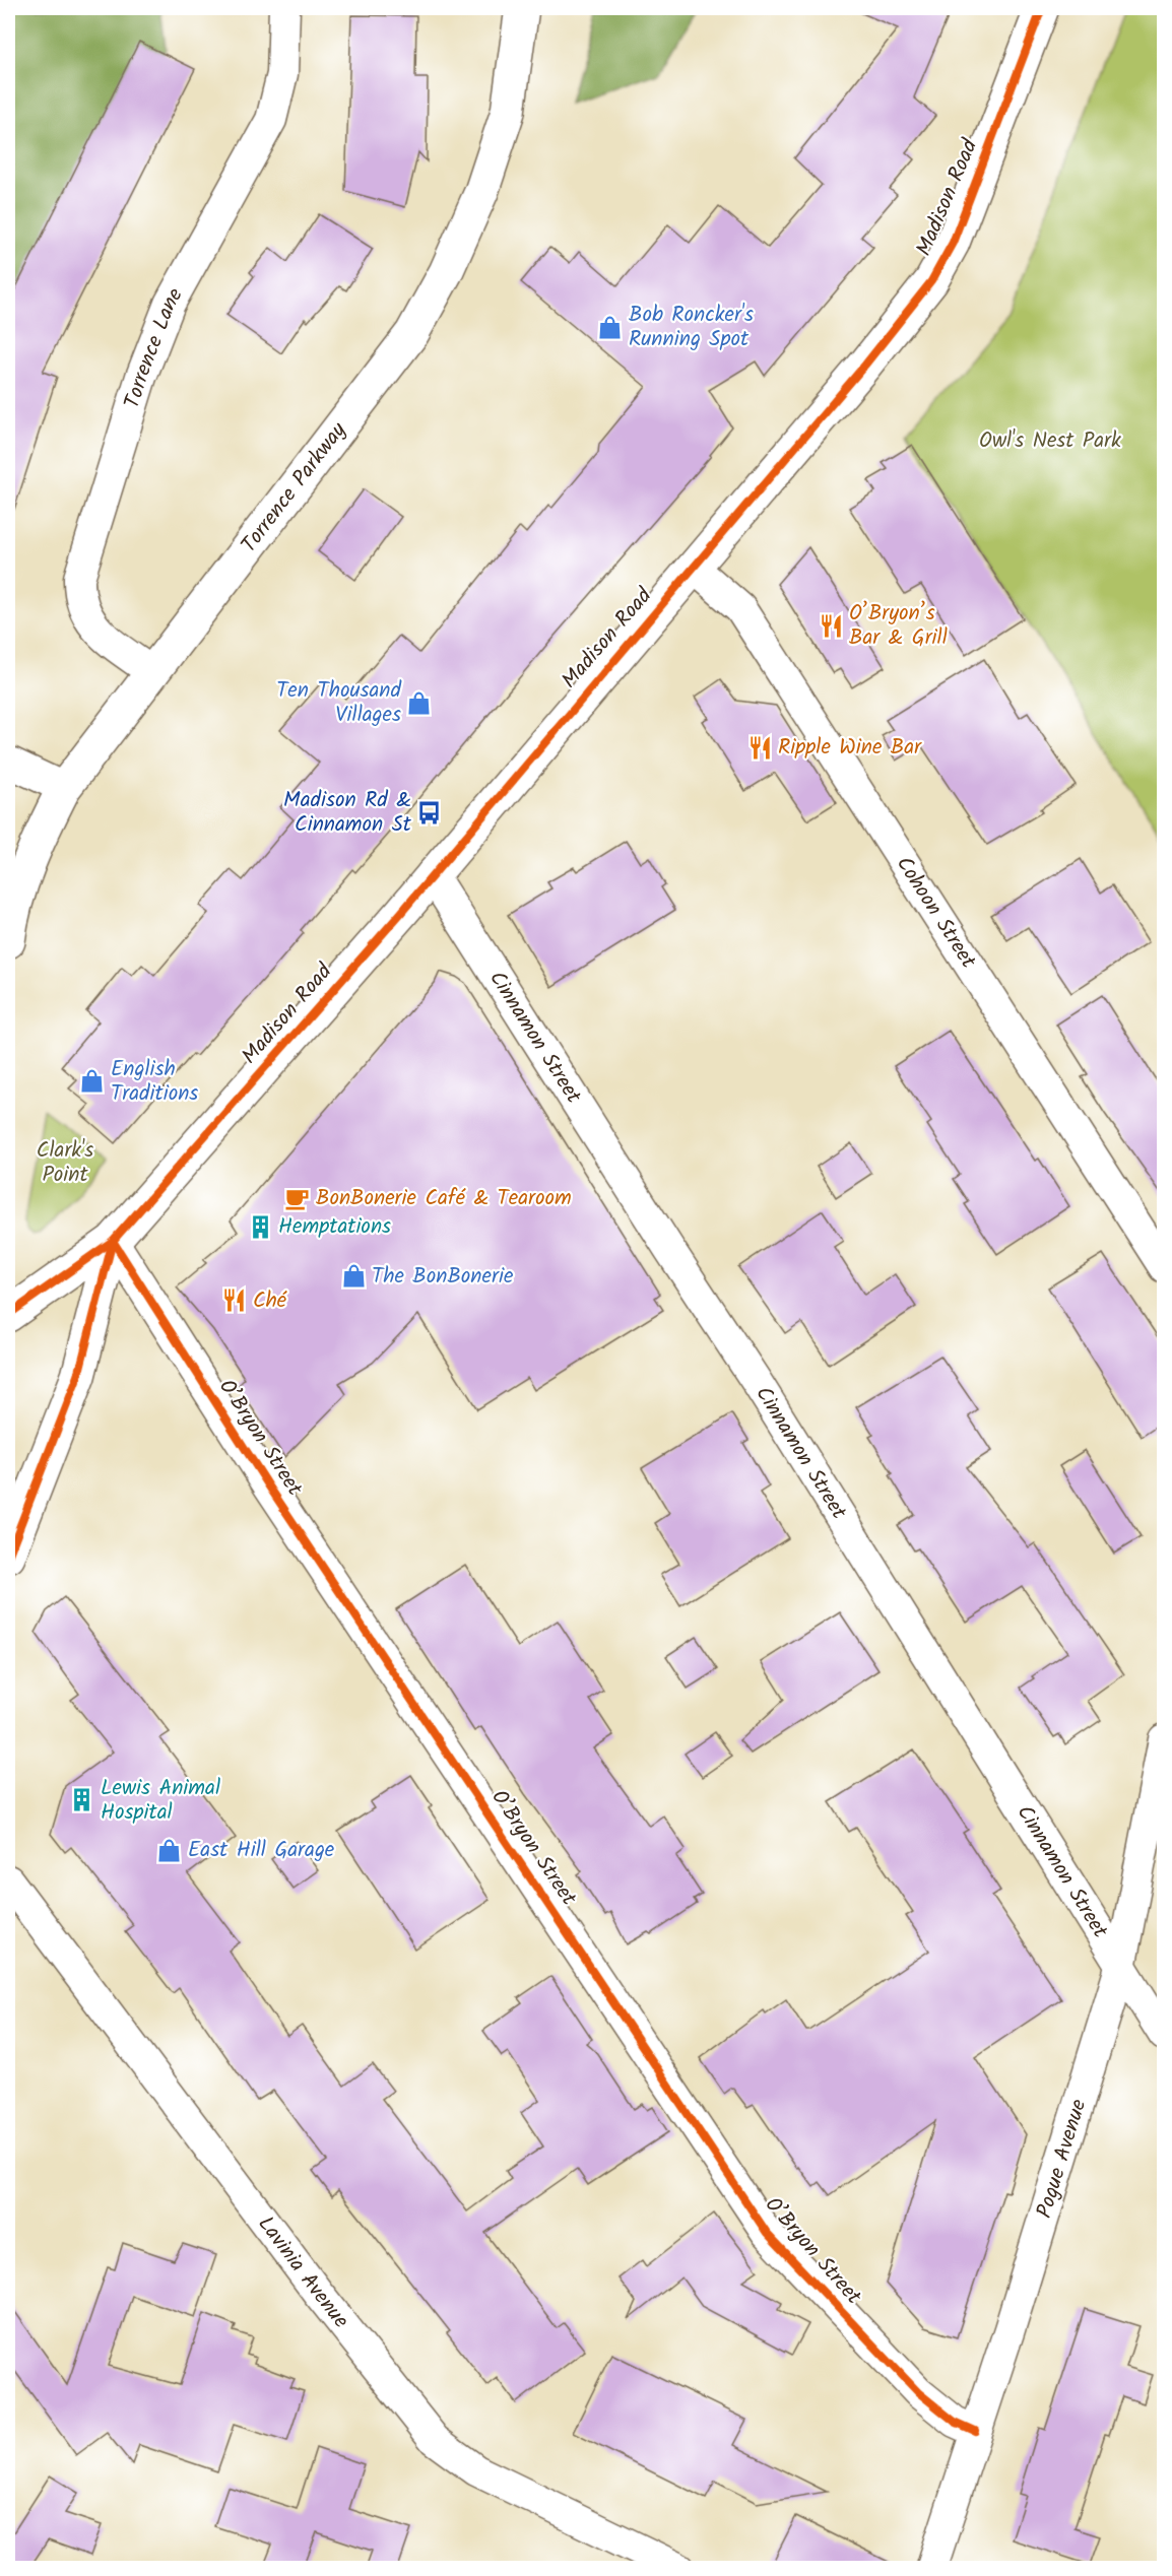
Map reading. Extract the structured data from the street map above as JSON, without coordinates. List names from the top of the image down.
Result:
{
  "streets": {
    "main road": ["Madison Road", "Torrence Parkway"],
    "street": [
      "Torrence Lane",
      "Cohoon Street",
      "Cinnamon Street",
      "O’Bryon Street",
      "Pogue Avenue",
      "Lavinia Avenue"
    ]
  },
  "crossings": [
    ["Madison Road", "Cohoon Street"],
    ["Madison Road", "Cinnamon Street"],
    ["Madison Road", "O’Bryon Street"],
    ["Torrence Lane", "Torrence Parkway"],
    ["Cinnamon Street", "Pogue Avenue"],
    ["O’Bryon Street", "Pogue Avenue"]
  ],
  "parks": ["Owl's Nest Park", "Clark's Point"],
  "places": {
    "shop": [
      "Bob Roncker's Running Spot",
      "Ten Thousand Villages",
      "English Traditions",
      "The BonBonerie",
      "East Hill Garage"
    ],
    "restaurant": ["O’Bryon’s Bar & Grill", "Ripple Wine Bar", "Ché"],
    "bus stop": ["Madison Rd & Cinnamon St"],
    "cafe": ["BonBonerie Café & Tearoom"],
    "building": ["Hemptations", "Lewis Animal Hospital"]
  }
}
